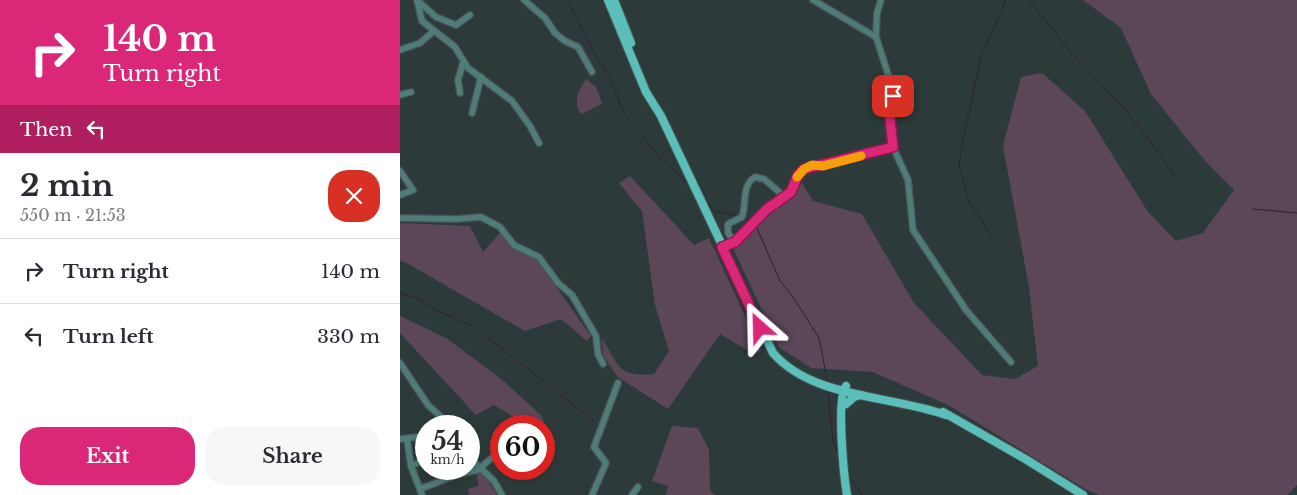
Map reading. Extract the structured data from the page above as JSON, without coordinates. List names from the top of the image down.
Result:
{
  "page": {
    "turn": ["140 m", "Turn right"],
    "then": "Then",
    "heading": ["2 min", "550 m · 21:53"],
    "list": [
      {
        "name": "Turn right",
        "value": "140 m"
      },
      {
        "name": "Turn left",
        "value": "330 m"
      }
    ],
    "speed": "54 km/h",
    "limit": "60",
    "buttons": ["Exit", "Share"]
  }
}
